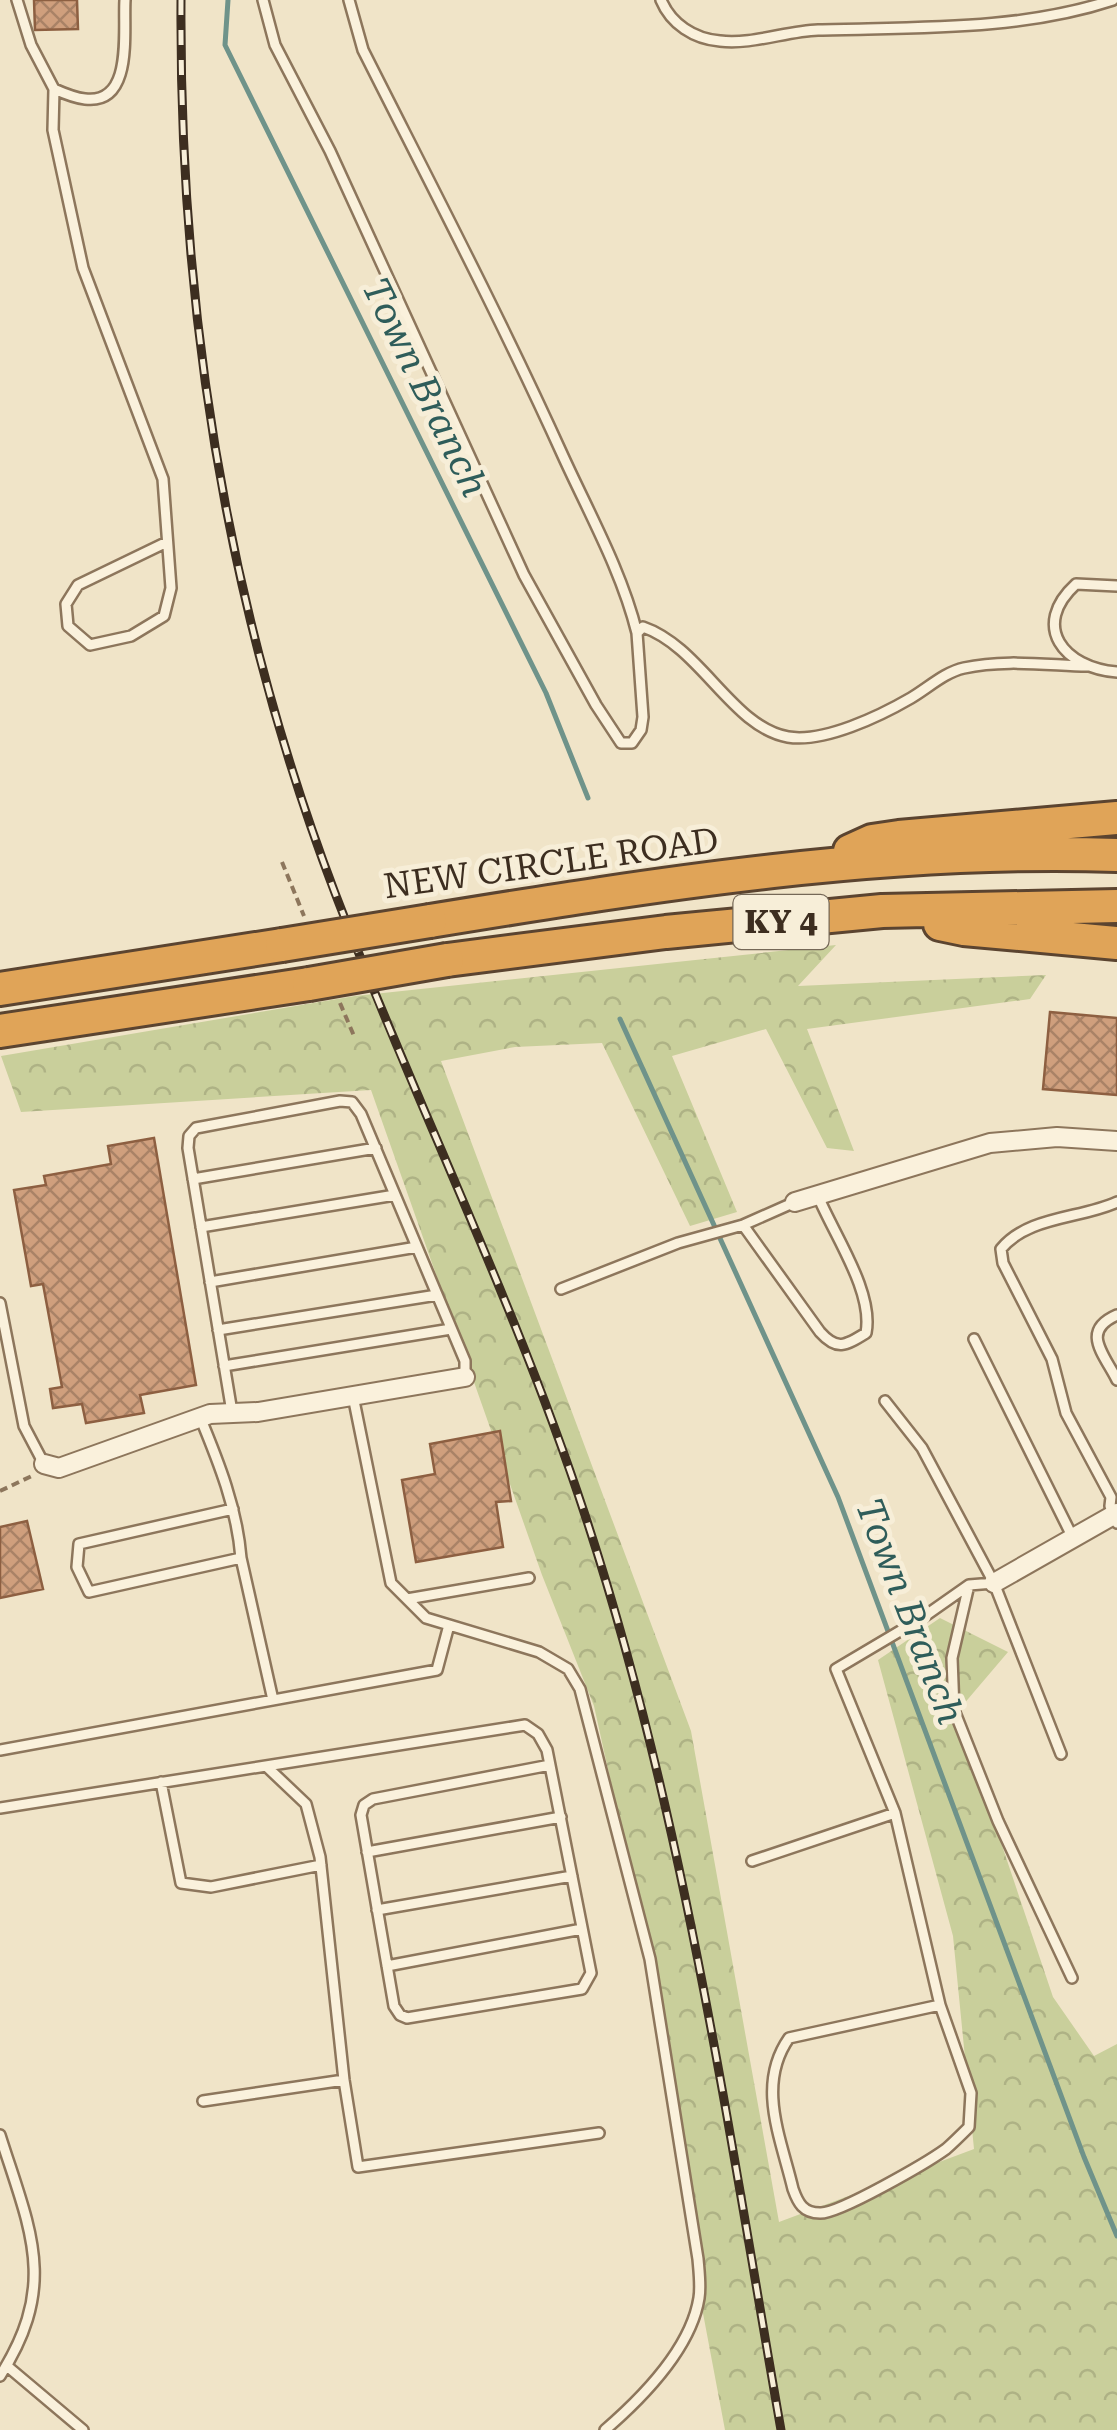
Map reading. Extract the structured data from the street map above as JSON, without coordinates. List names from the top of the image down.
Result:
{
  "streets": {
    "highway": ["NEW CIRCLE ROAD", "KY 4"]
  },
  "water": ["Town Branch"]
}
